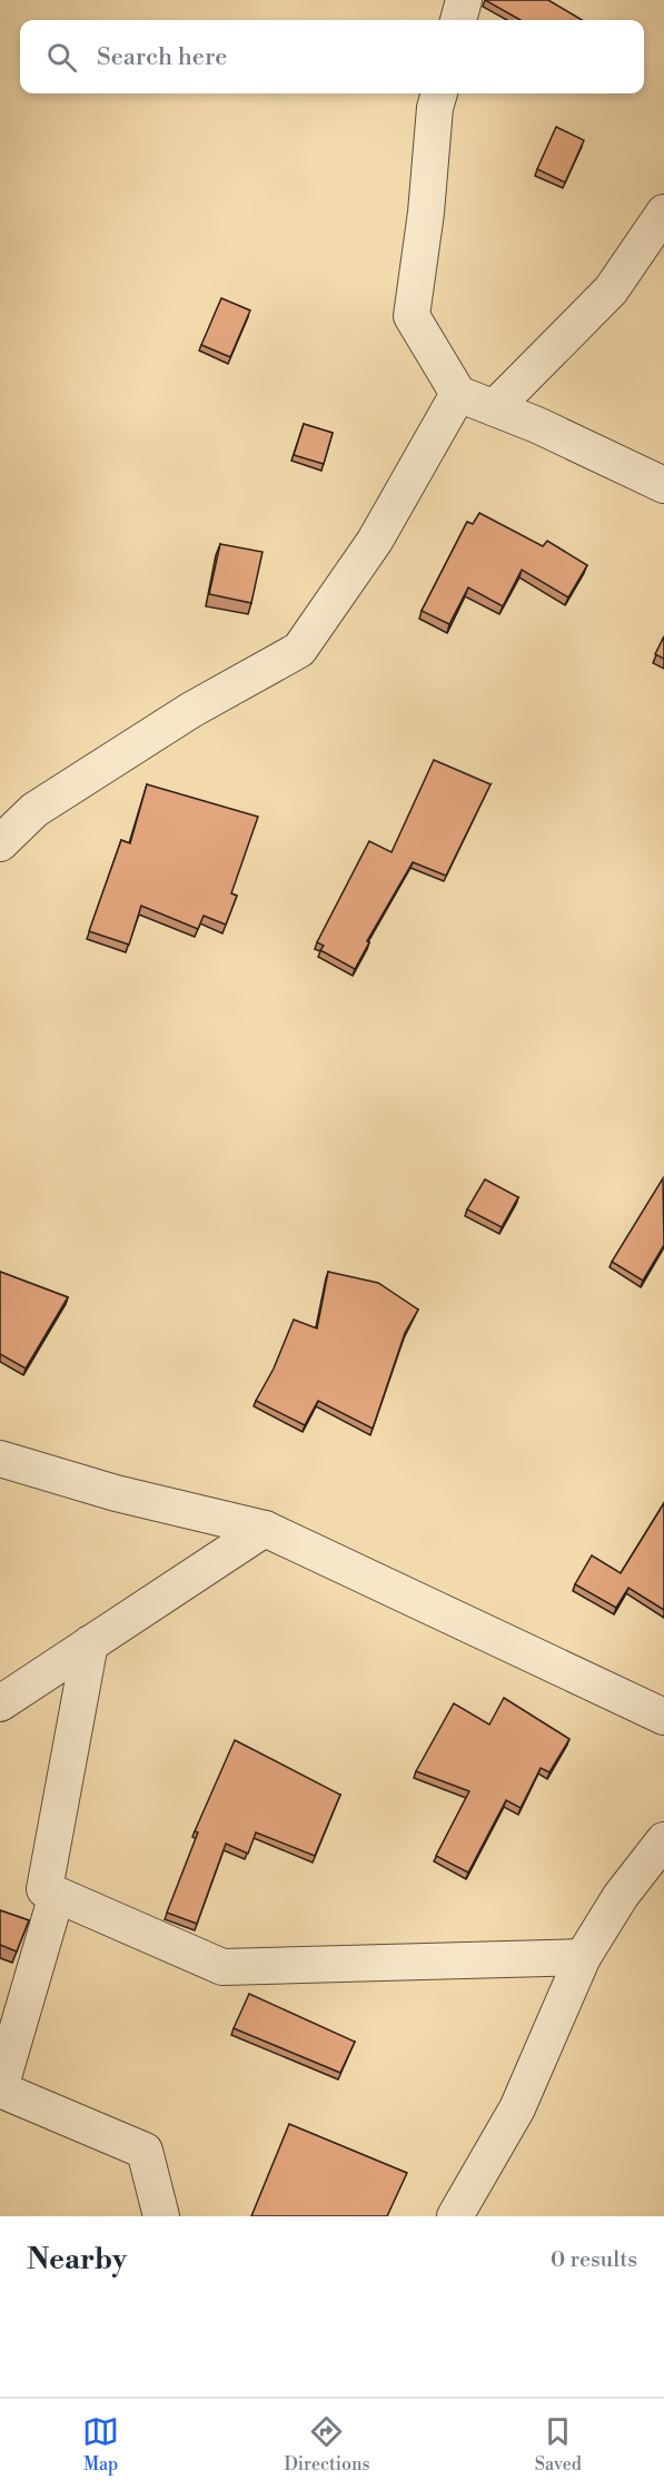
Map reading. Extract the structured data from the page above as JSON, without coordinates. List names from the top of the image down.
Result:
{
  "page": {
    "search": "Search here",
    "heading": ["Nearby", "0 results"],
    "nav": ["Map", "Directions", "Saved"]
  }
}
